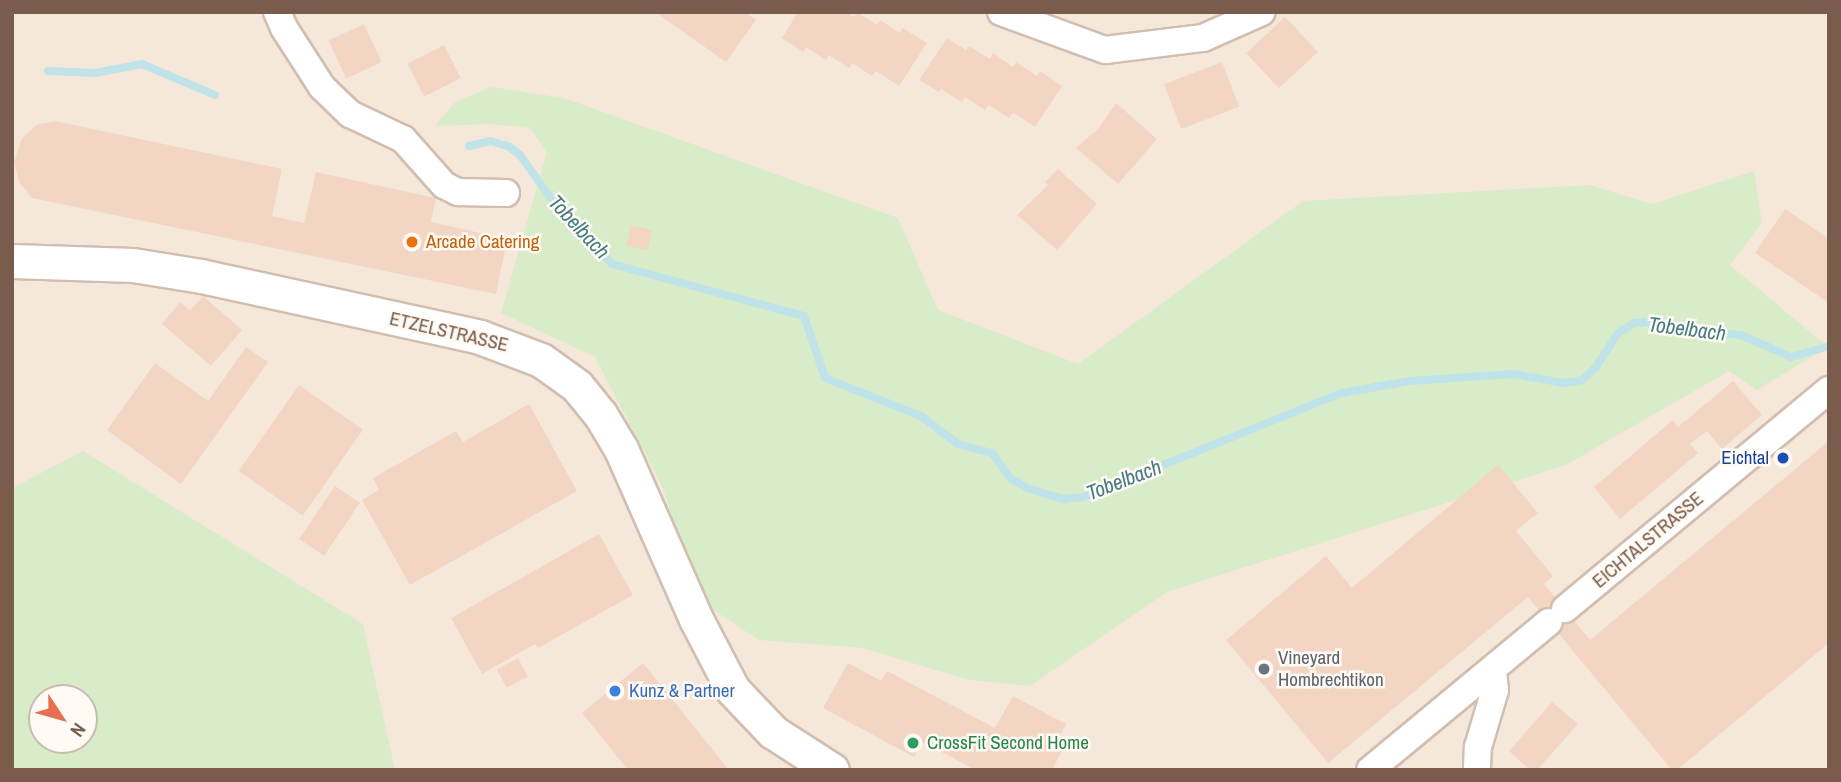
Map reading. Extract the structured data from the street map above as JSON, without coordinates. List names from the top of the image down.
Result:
{
  "streets": {
    "street": ["ETZELSTRASSE", "EICHTALSTRASSE"]
  },
  "water": ["Tobelbach"],
  "places": [
    "Arcade Catering",
    "Eichtal",
    "Vineyard Hombrechtikon",
    "Kunz & Partner",
    "CrossFit Second Home"
  ],
  "north": "bottom right"
}
